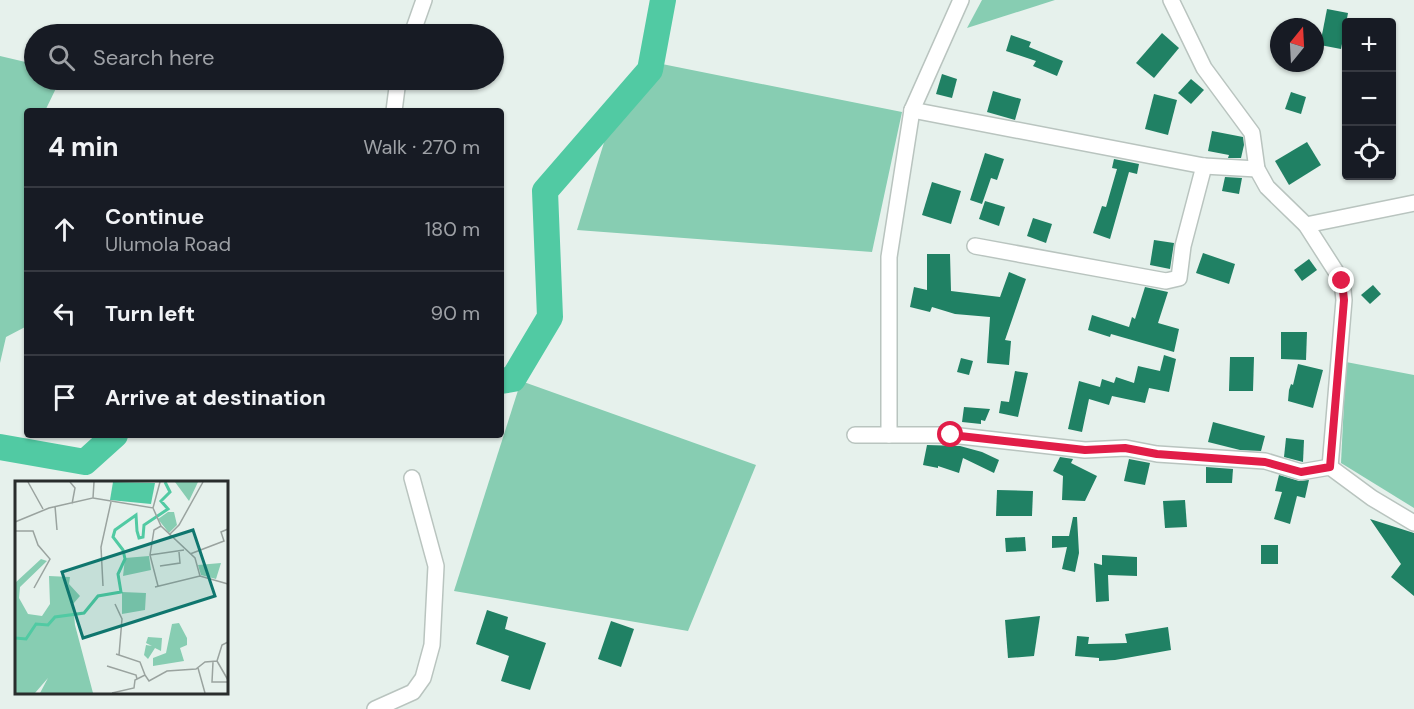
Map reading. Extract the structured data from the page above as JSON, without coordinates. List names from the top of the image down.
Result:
{
  "north": "top",
  "page": {
    "map_buttons": ["+", "−"],
    "search": "Search here",
    "heading": ["4 min", "Walk · 270 m"],
    "list": [
      ["Continue", "Ulumola Road", "180 m"],
      ["Turn left", "90 m"],
      "Arrive at destination"
    ]
  }
}
